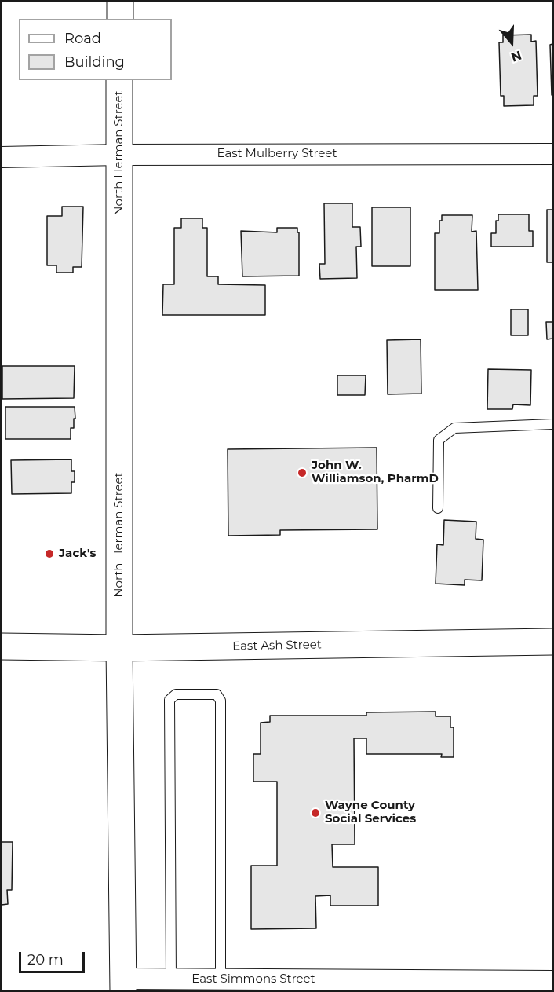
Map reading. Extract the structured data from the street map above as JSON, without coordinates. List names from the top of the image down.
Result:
{
  "streets": {
    "main road": ["North Herman Street", "East Ash Street"],
    "street": ["East Mulberry Street", "East Simmons Street"]
  },
  "crossings": [
    ["North Herman Street", "East Mulberry Street"],
    ["North Herman Street", "East Ash Street"],
    ["North Herman Street", "East Simmons Street"]
  ],
  "places": ["John W. Williamson, PharmD", "Jack's", "Wayne County Social Services"],
  "legend": ["Road", "Building"],
  "scale_bar": "20 m",
  "north": "bottom"
}
